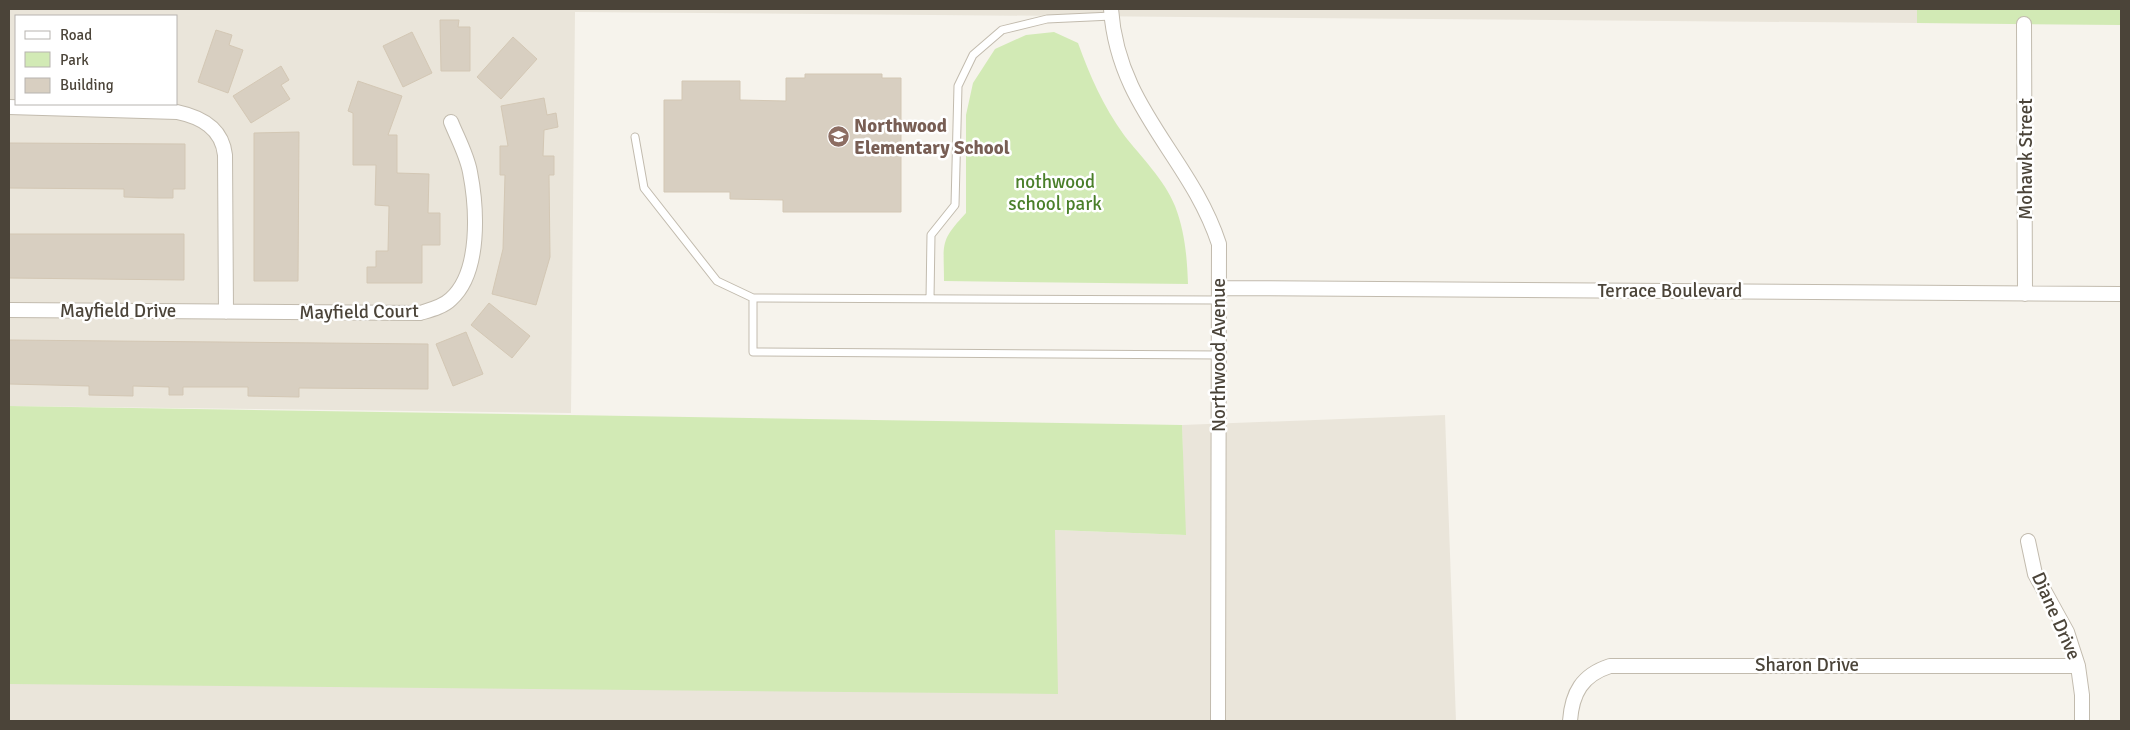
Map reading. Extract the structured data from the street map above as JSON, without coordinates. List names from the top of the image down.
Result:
{
  "streets": {
    "street": [
      "Mohawk Street",
      "Terrace Boulevard",
      "Mayfield Drive",
      "Mayfield Court",
      "Northwood Avenue",
      "Diane Drive",
      "Sharon Drive"
    ]
  },
  "crossings": [
    ["Mohawk Street", "Terrace Boulevard"],
    ["Terrace Boulevard", "Northwood Avenue"],
    ["Mayfield Drive", "Mayfield Court"],
    ["Diane Drive", "Sharon Drive"]
  ],
  "parks": ["nothwood school park"],
  "places": {
    "school or university": ["Northwood Elementary School"]
  },
  "legend": ["Road", "Park", "Building"]
}
